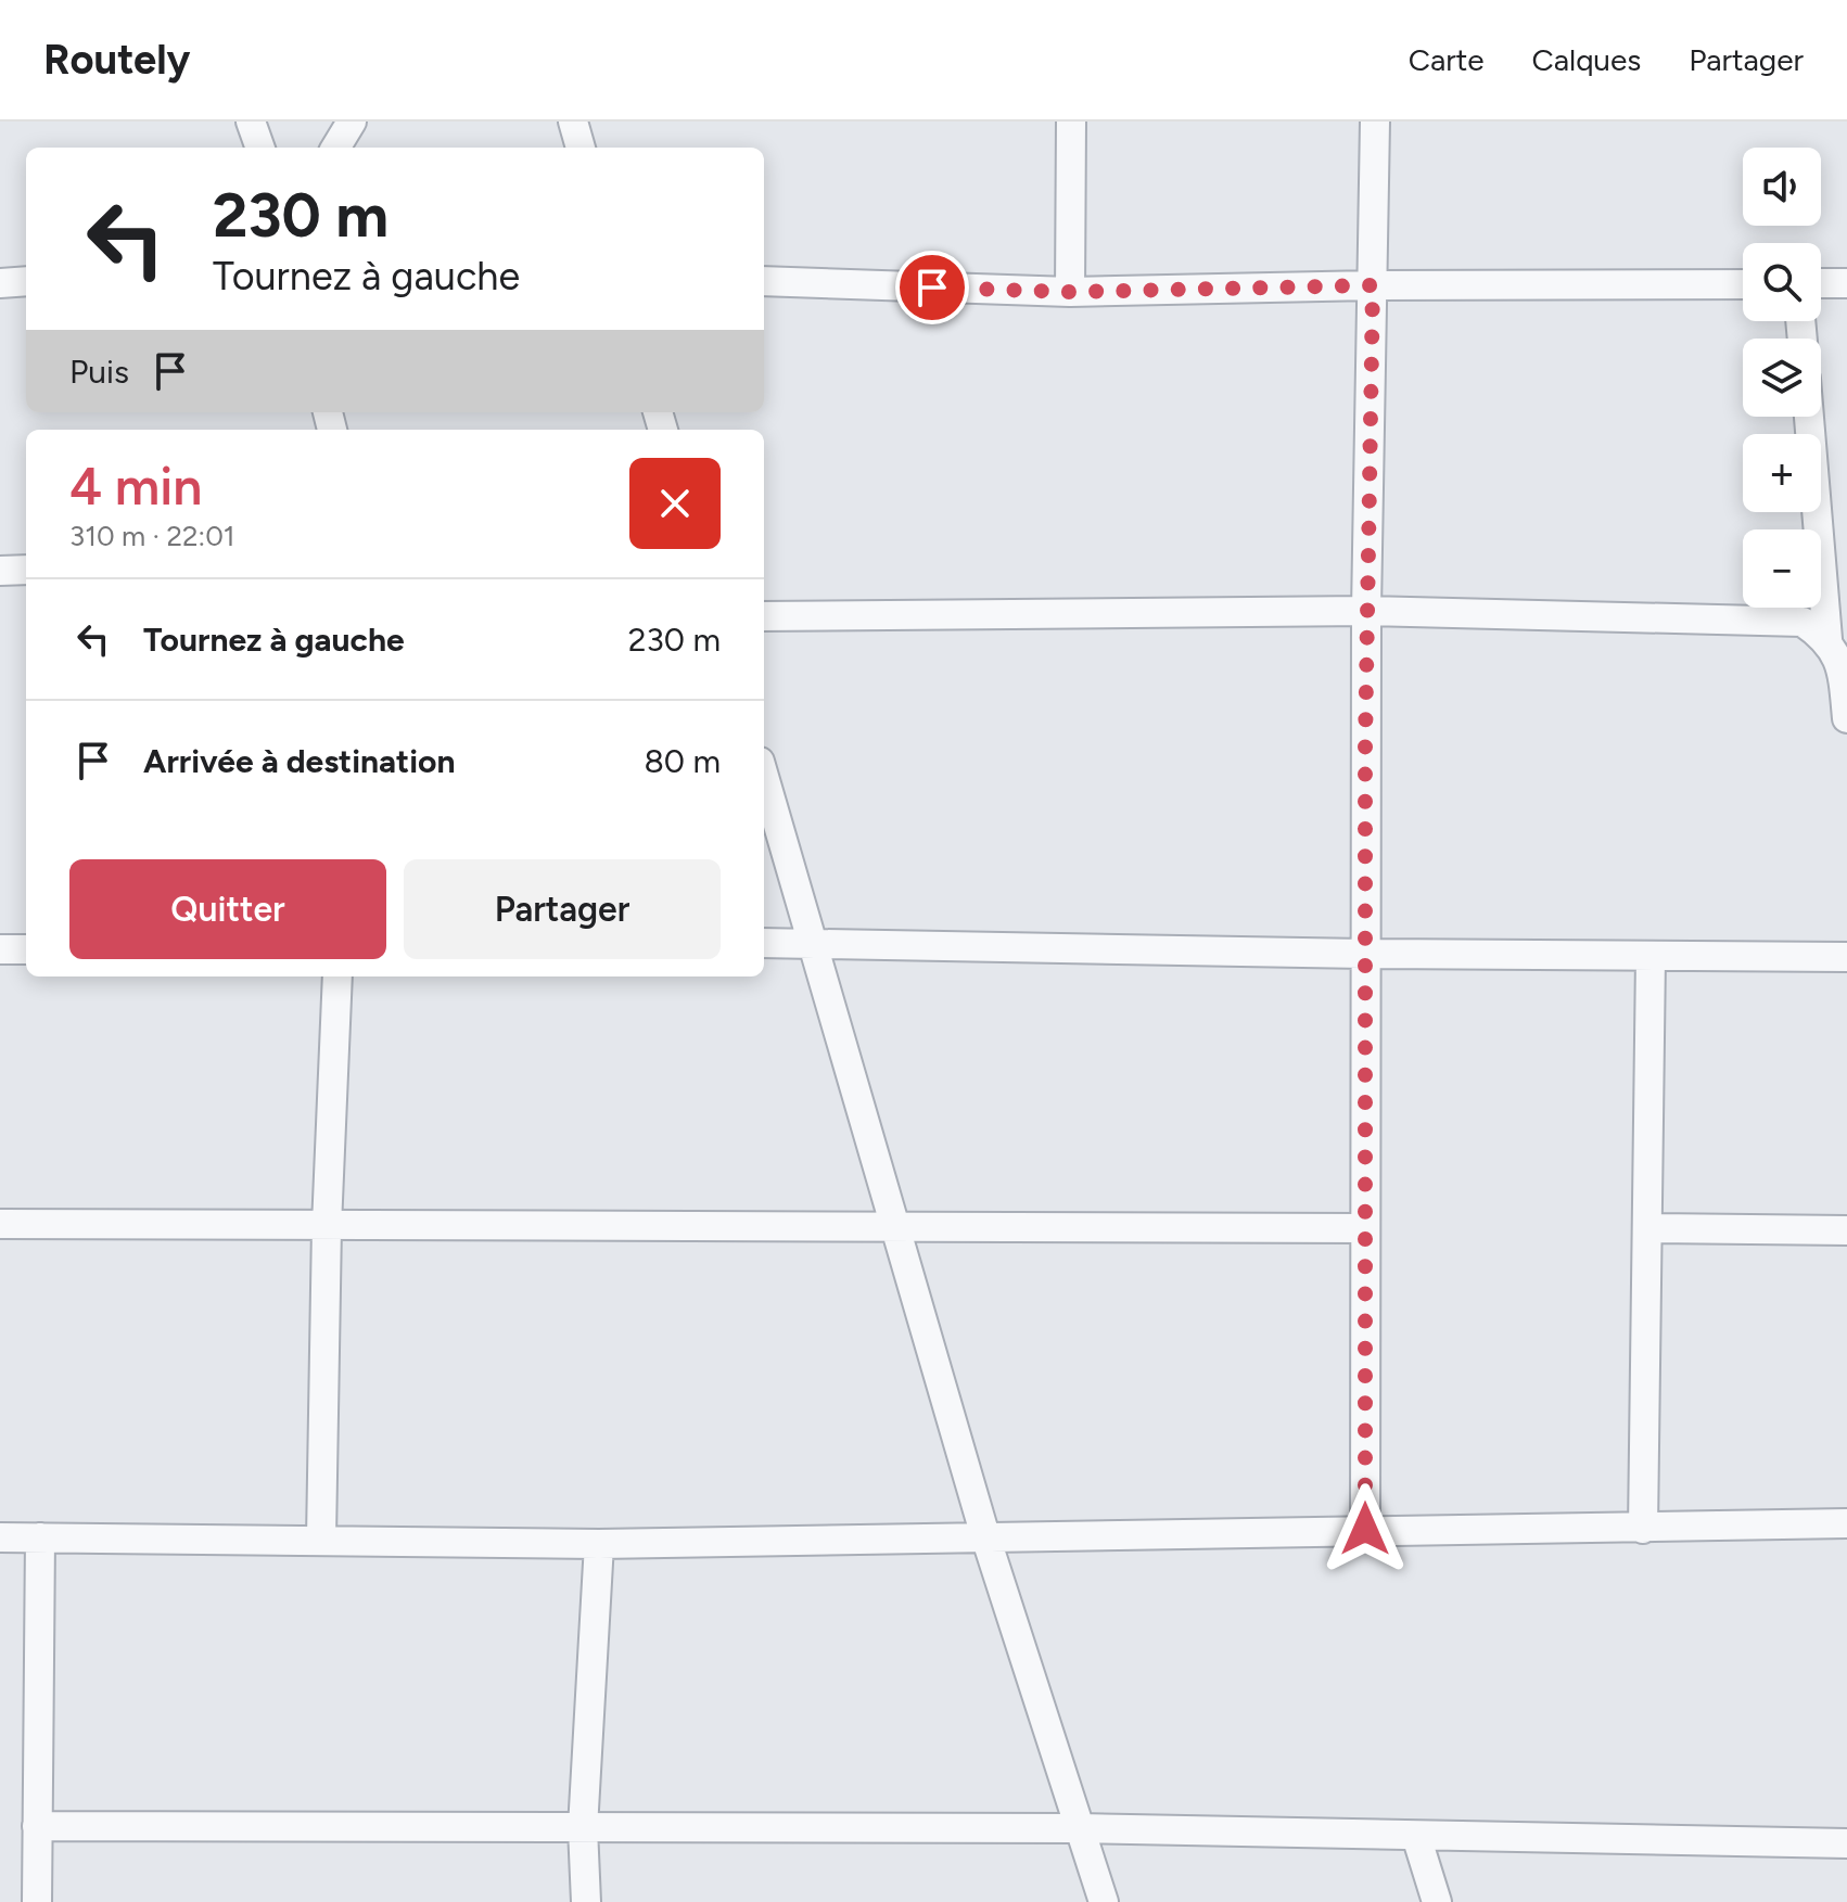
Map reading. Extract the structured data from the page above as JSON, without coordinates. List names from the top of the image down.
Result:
{
  "page": {
    "header": "Routely",
    "nav": ["Carte", "Calques", "Partager"],
    "map_buttons": ["+", "−"],
    "turn": ["230 m", "Tournez à gauche"],
    "then": "Puis",
    "heading": ["4 min", "310 m · 22:01"],
    "list": [
      {
        "name": "Tournez à gauche",
        "value": "230 m"
      },
      {
        "name": "Arrivée à destination",
        "value": "80 m"
      }
    ],
    "buttons": ["Quitter", "Partager"]
  }
}
